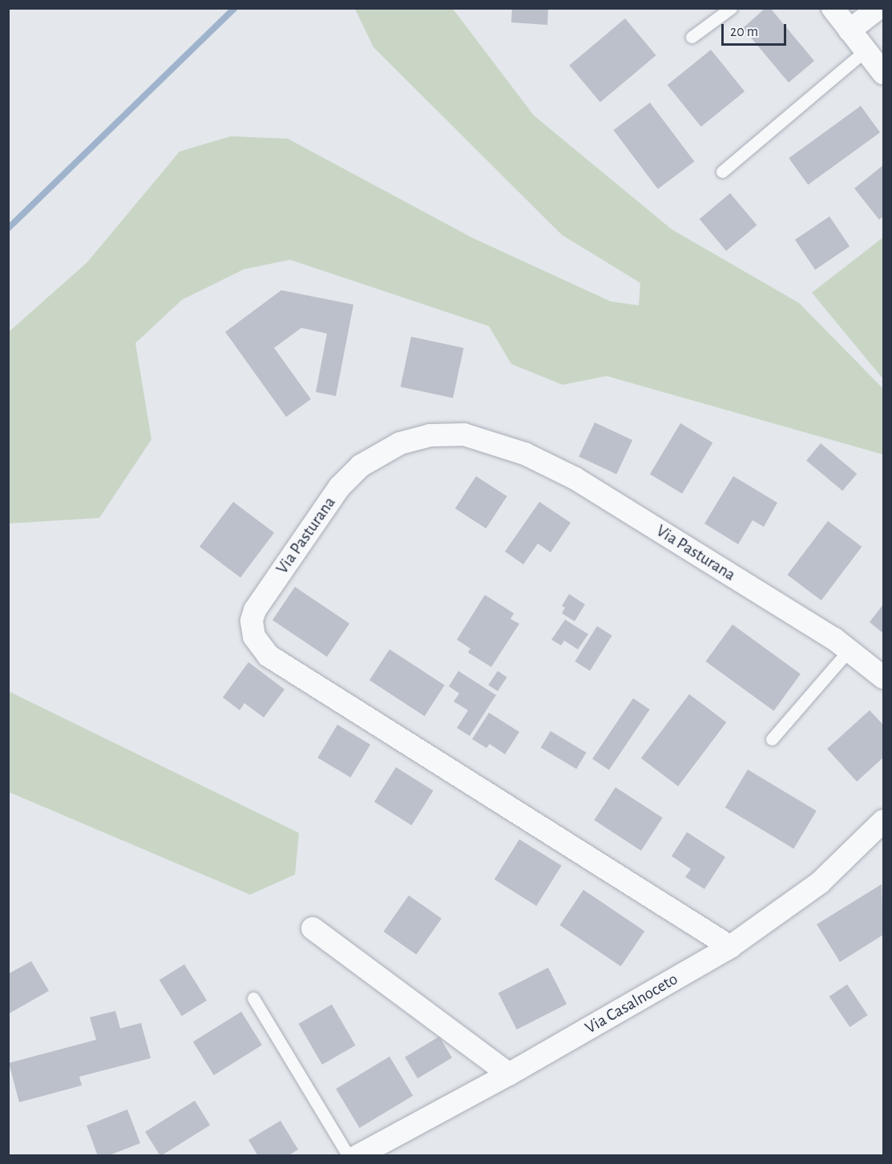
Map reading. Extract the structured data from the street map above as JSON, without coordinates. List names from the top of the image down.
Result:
{
  "streets": {
    "street": ["Via Pasturana", "Via Casalnoceto"]
  },
  "crossings": [
    ["Via Pasturana", "Via Casalnoceto"]
  ],
  "scale_bar": "20 m"
}
